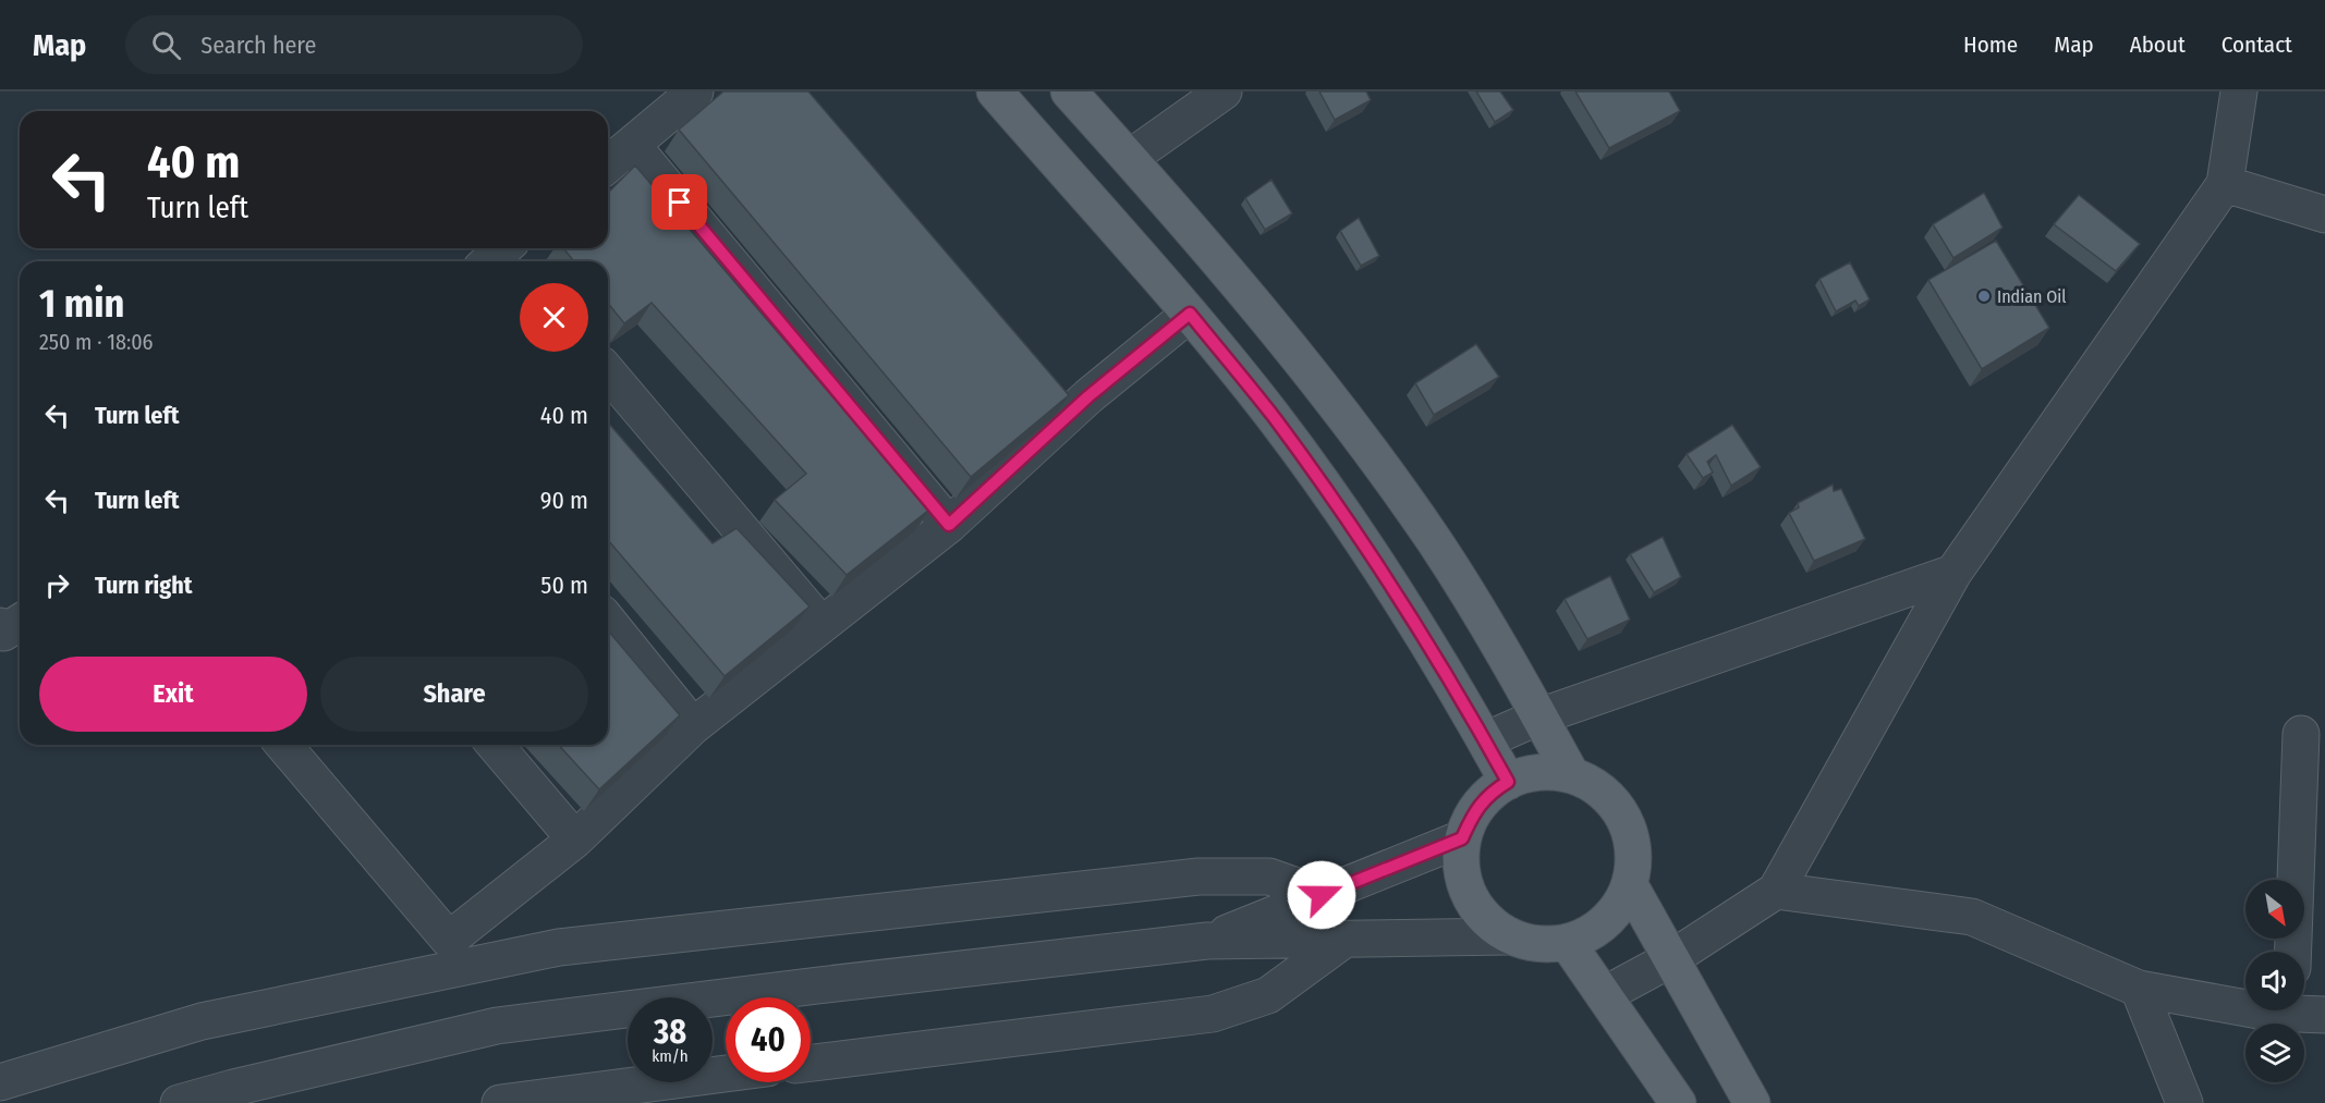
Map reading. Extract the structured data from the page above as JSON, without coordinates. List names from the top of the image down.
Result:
{
  "places": ["Indian Oil"],
  "north": "bottom right",
  "page": {
    "header": "Map",
    "search": "Search here",
    "nav": [
      "Home",
      "Map",
      "About",
      "Contact"
    ],
    "turn": ["40 m", "Turn left"],
    "heading": ["1 min", "250 m · 18:06"],
    "list": [
      {
        "name": "Turn left",
        "value": "40 m"
      },
      {
        "name": "Turn left",
        "value": "90 m"
      },
      {
        "name": "Turn right",
        "value": "50 m"
      }
    ],
    "buttons": ["Exit", "Share"],
    "speed": "38 km/h",
    "limit": "40"
  }
}
